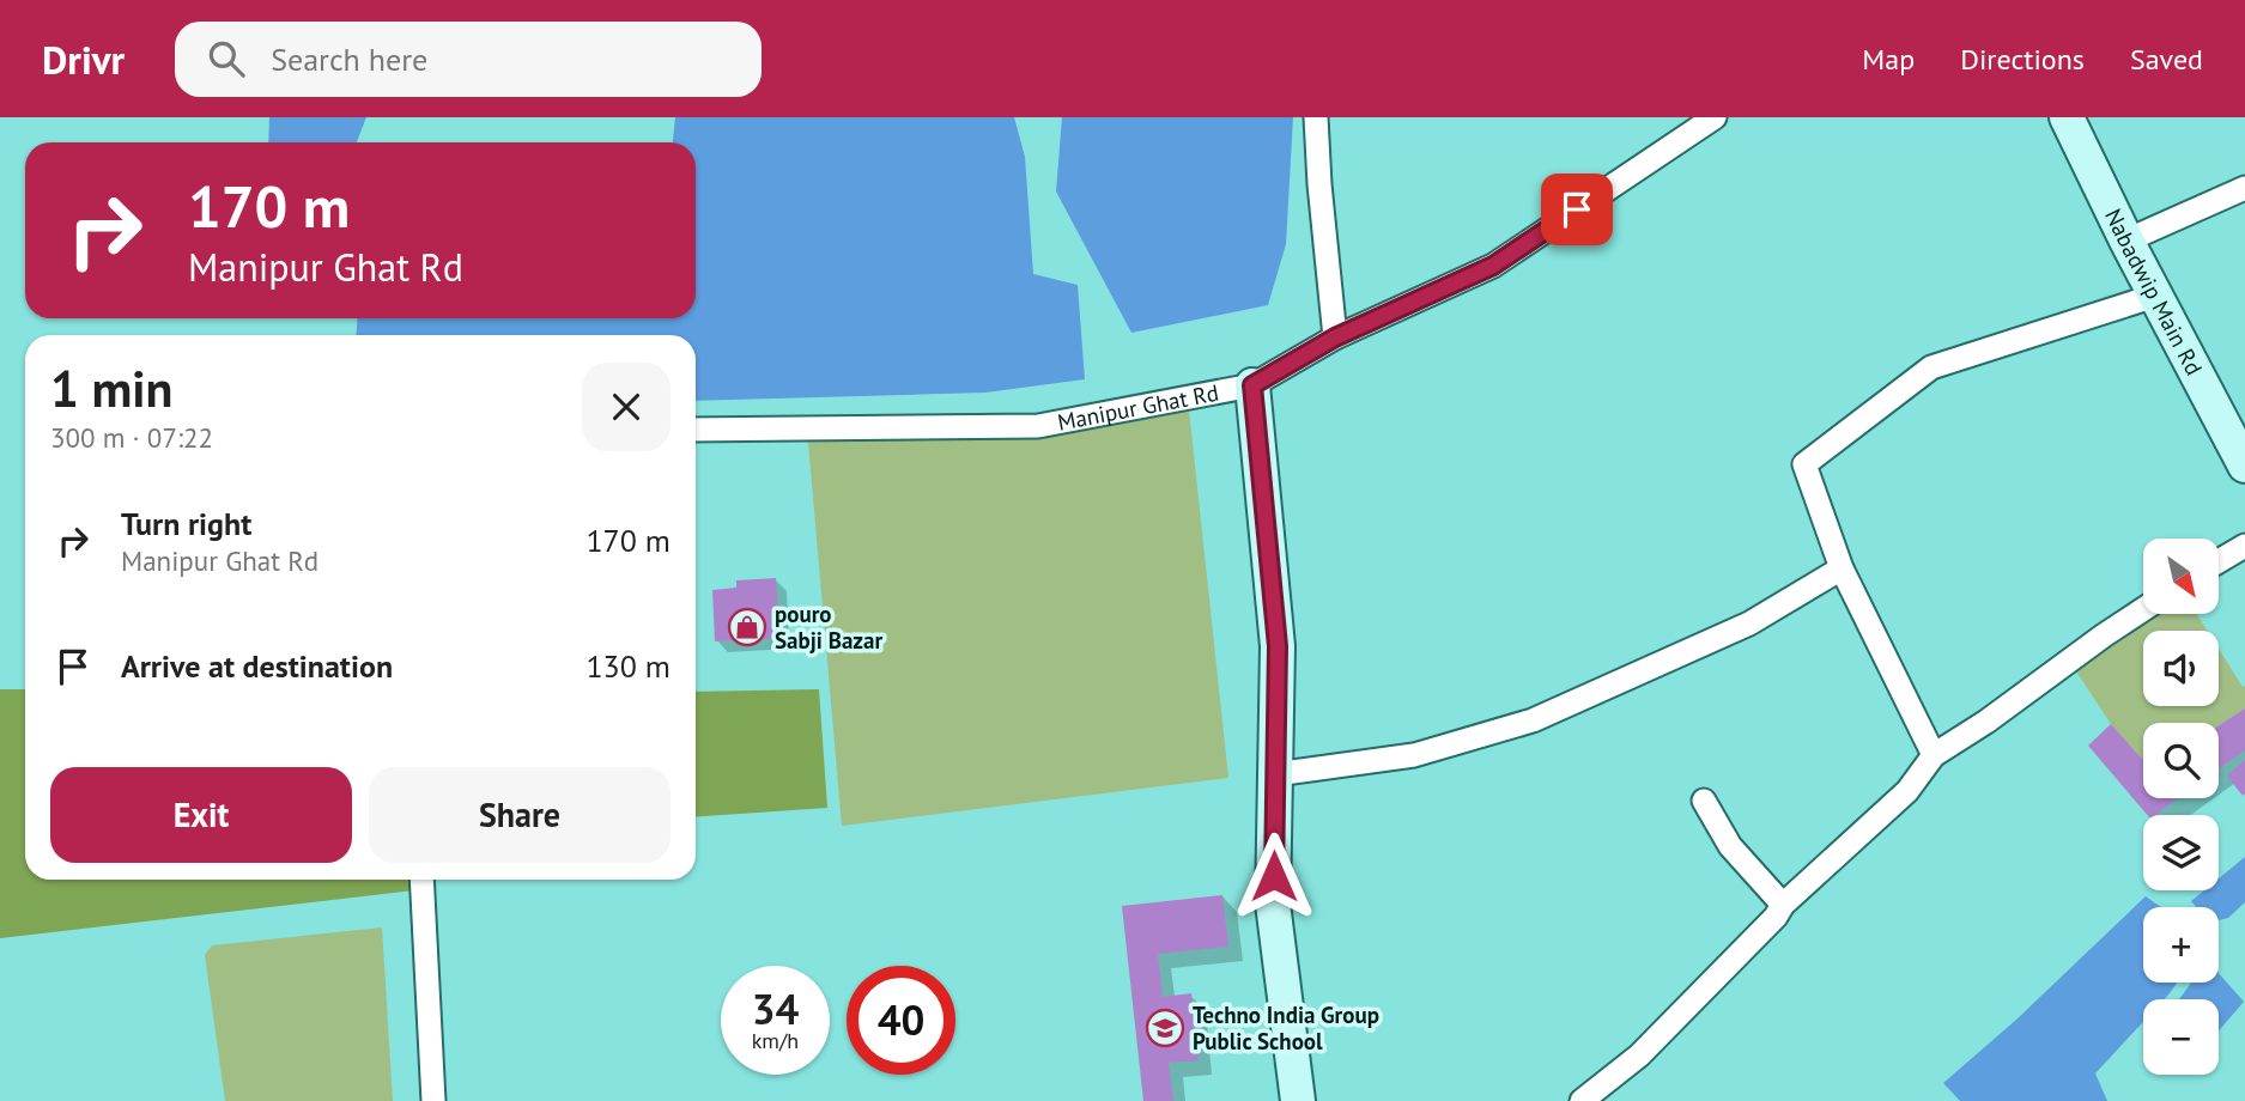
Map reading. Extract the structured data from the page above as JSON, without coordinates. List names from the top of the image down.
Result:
{
  "streets": {
    "street": ["Nabadwip Main Rd", "Manipur Ghat Rd"]
  },
  "places": {
    "shop": ["pouro Sabji Bazar"],
    "school or university": ["Techno India Group Public School"]
  },
  "north": "bottom right",
  "page": {
    "header": "Drivr",
    "search": "Search here",
    "nav": ["Map", "Directions", "Saved"],
    "turn": ["170 m", "Manipur Ghat Rd"],
    "heading": ["1 min", "300 m · 07:22"],
    "list": [
      {
        "name": "Turn right",
        "note": "Manipur Ghat Rd",
        "value": "170 m"
      },
      {
        "name": "Arrive at destination",
        "value": "130 m"
      }
    ],
    "map_buttons": ["+", "−"],
    "buttons": ["Exit", "Share"],
    "speed": "34 km/h",
    "limit": "40"
  }
}
